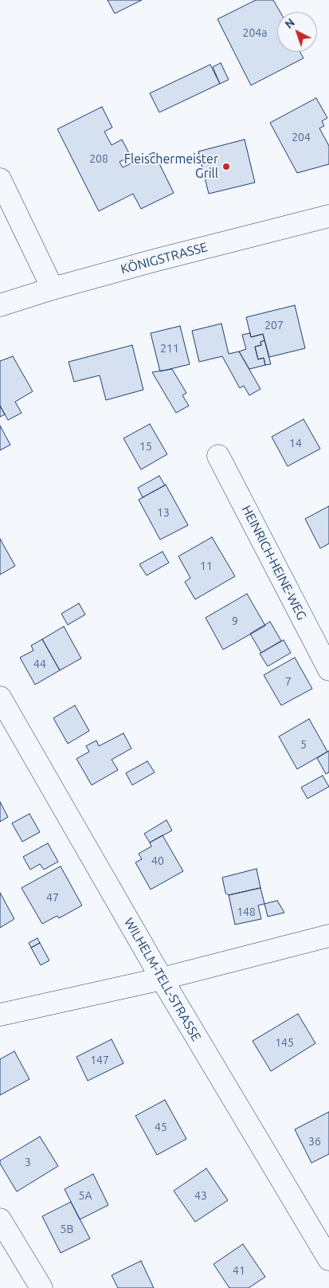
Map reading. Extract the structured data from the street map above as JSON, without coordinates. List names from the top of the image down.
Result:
{
  "streets": {
    "street": ["KÖNIGSTRASSE", "HEINRICH-HEINE-WEG", "WILHELM-TELL-STRASSE"]
  },
  "places": ["Fleischermeister Grill"],
  "house_numbers": [
    "204a",
    "204",
    "208",
    "207",
    "211",
    "14",
    "15",
    "13",
    "11",
    "9",
    "44",
    "7",
    "5",
    "40",
    "47",
    "148",
    "145",
    "147",
    "45",
    "36",
    "3",
    "5A",
    "43",
    "5B",
    "41"
  ],
  "north": "top left"
}
